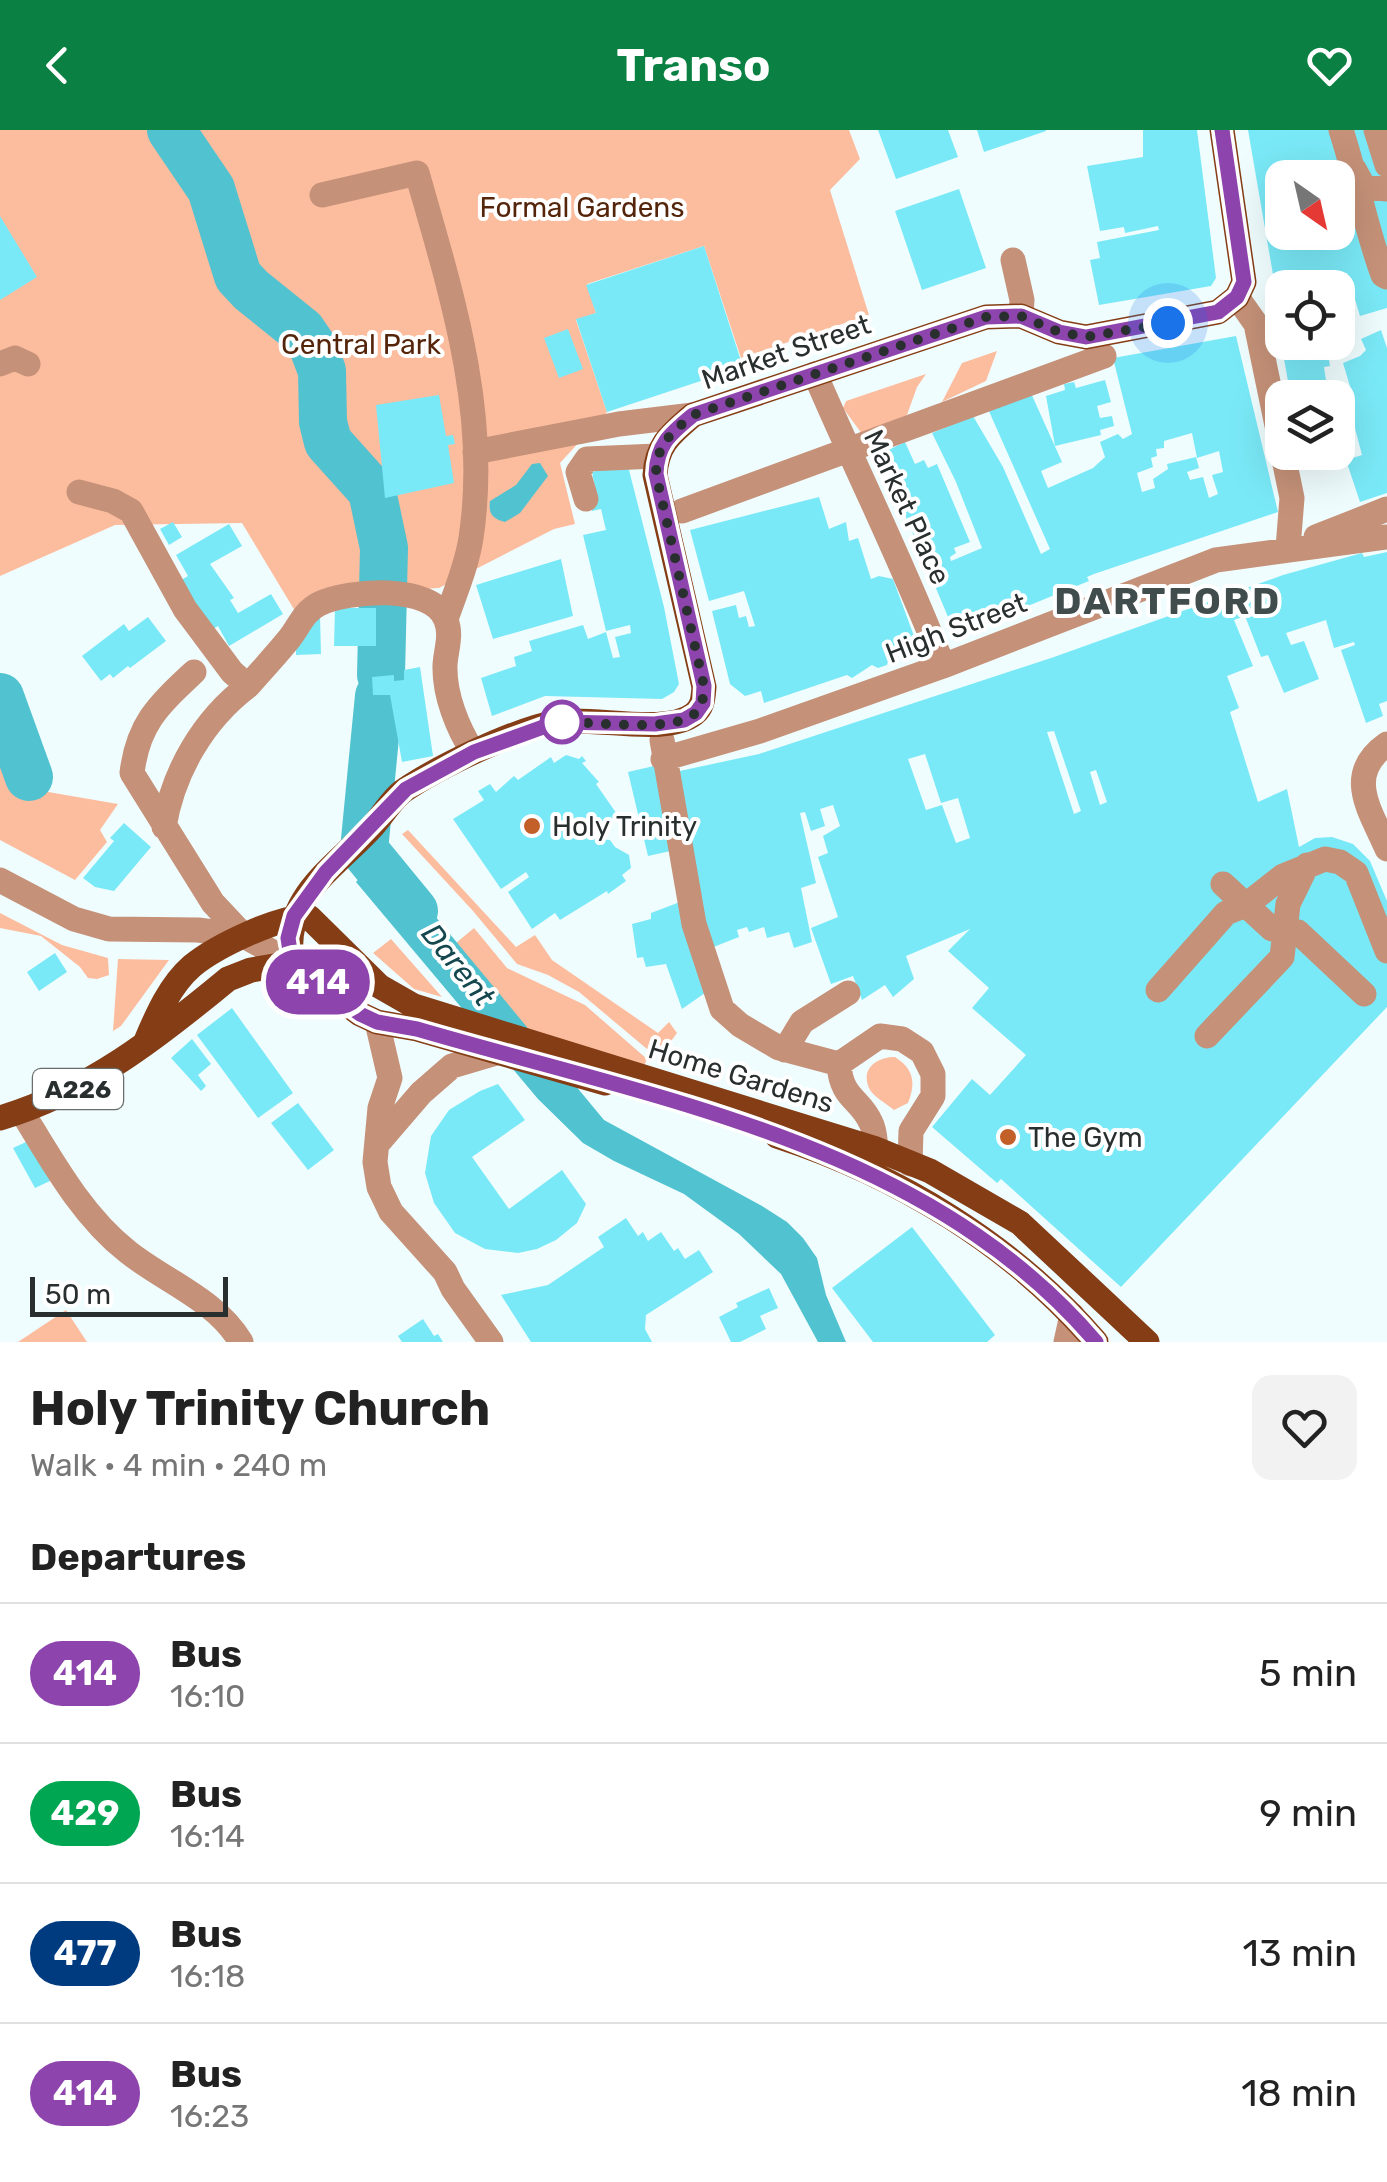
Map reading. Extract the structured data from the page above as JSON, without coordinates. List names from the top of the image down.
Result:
{
  "streets": {
    "main road": [
      "Market Street",
      "High Street",
      "Home Gardens",
      "A226"
    ],
    "street": ["Market Place"]
  },
  "crossings": [
    ["Market Street", "Market Place"],
    ["Market Place", "High Street"],
    ["High Street", "Home Gardens"],
    ["High Street", "A226"],
    ["Home Gardens", "A226"]
  ],
  "districts": ["DARTFORD"],
  "water": ["Darent"],
  "parks": ["Formal Gardens", "Central Park"],
  "places": ["Holy Trinity", "The Gym"],
  "lines": ["bus line 414"],
  "scale_bar": "50 m",
  "north": "bottom right",
  "page": {
    "header": "Transo",
    "on_map": "414",
    "scale": "50 m",
    "heading": [
      ["Holy Trinity Church", "Walk · 4 min · 240 m"],
      "Departures"
    ],
    "list": [
      {
        "mark": "414",
        "name": "Bus",
        "note": "16:10",
        "value": "5 min"
      },
      {
        "mark": "429",
        "name": "Bus",
        "note": "16:14",
        "value": "9 min"
      },
      {
        "mark": "477",
        "name": "Bus",
        "note": "16:18",
        "value": "13 min"
      },
      {
        "mark": "414",
        "name": "Bus",
        "note": "16:23",
        "value": "18 min"
      }
    ]
  }
}
